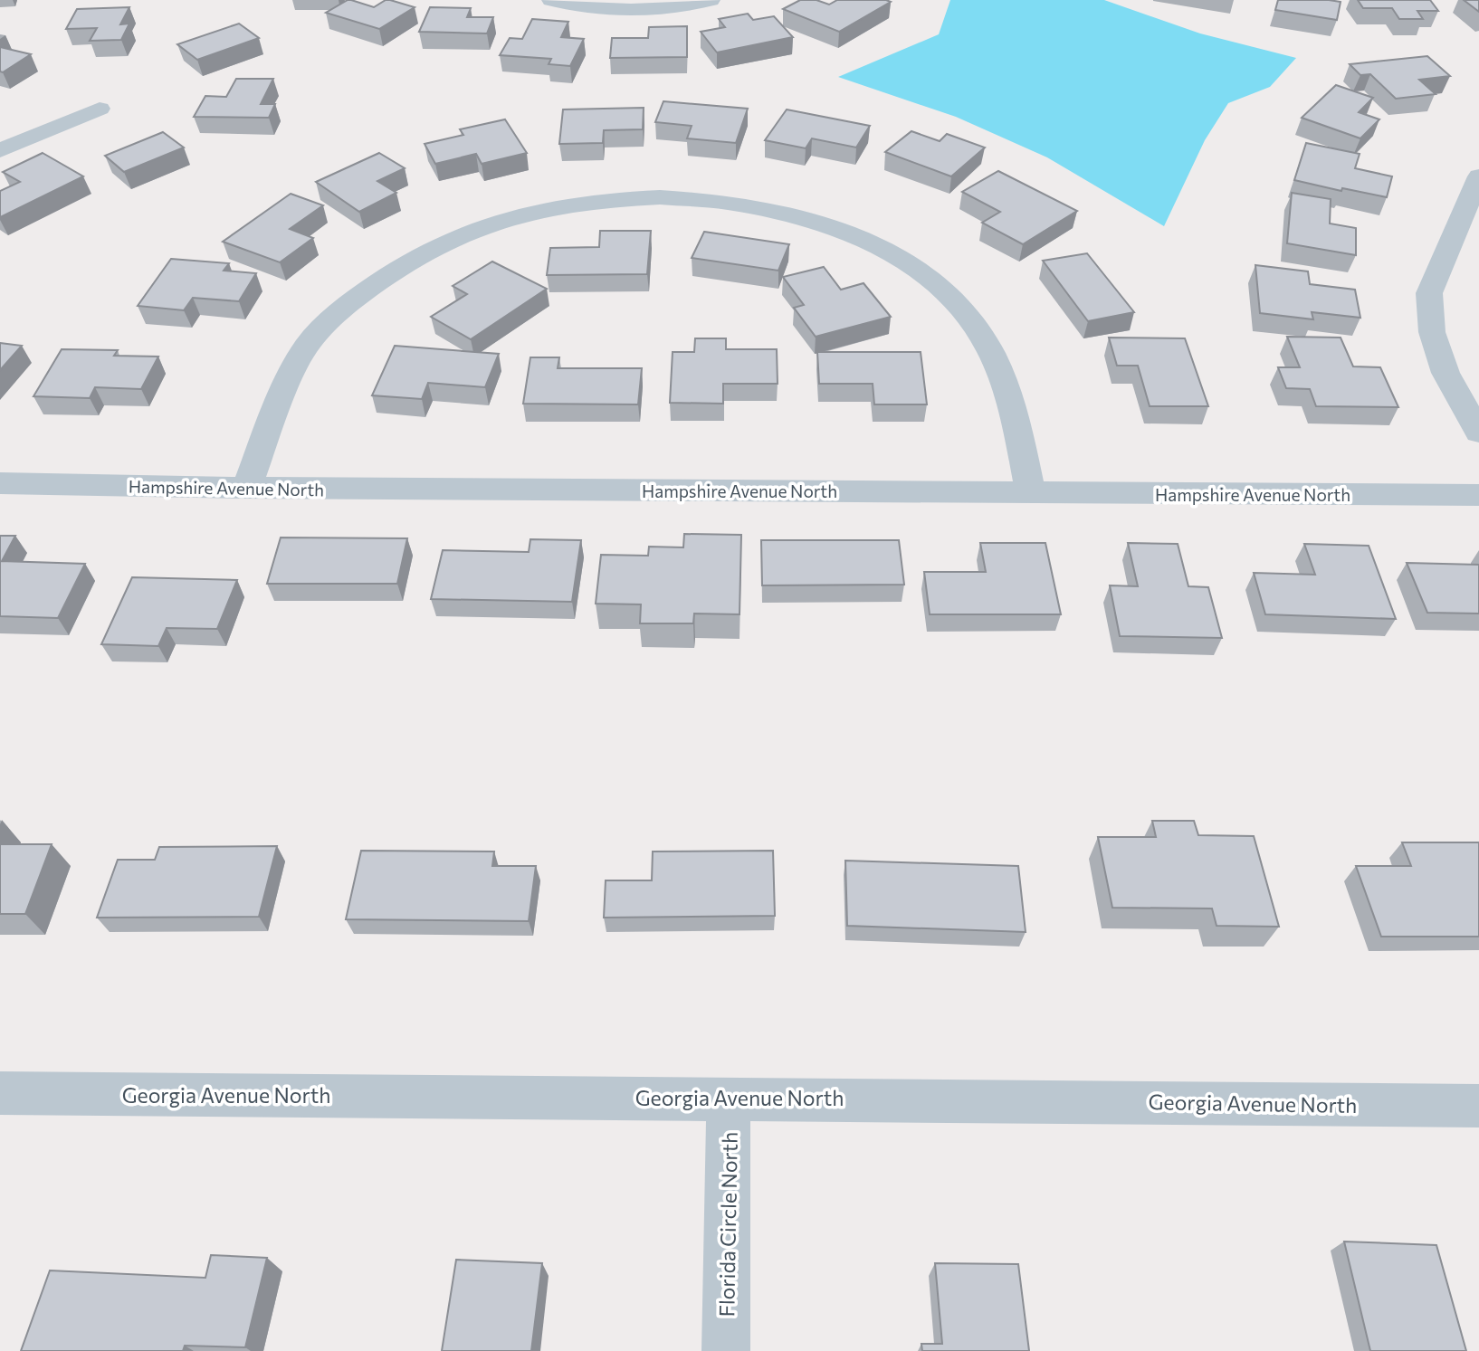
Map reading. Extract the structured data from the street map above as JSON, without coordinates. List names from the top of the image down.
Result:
{
  "streets": {
    "street": ["Hampshire Avenue North", "Georgia Avenue North", "Florida Circle North"]
  },
  "crossings": [
    ["Georgia Avenue North", "Florida Circle North"]
  ]
}
